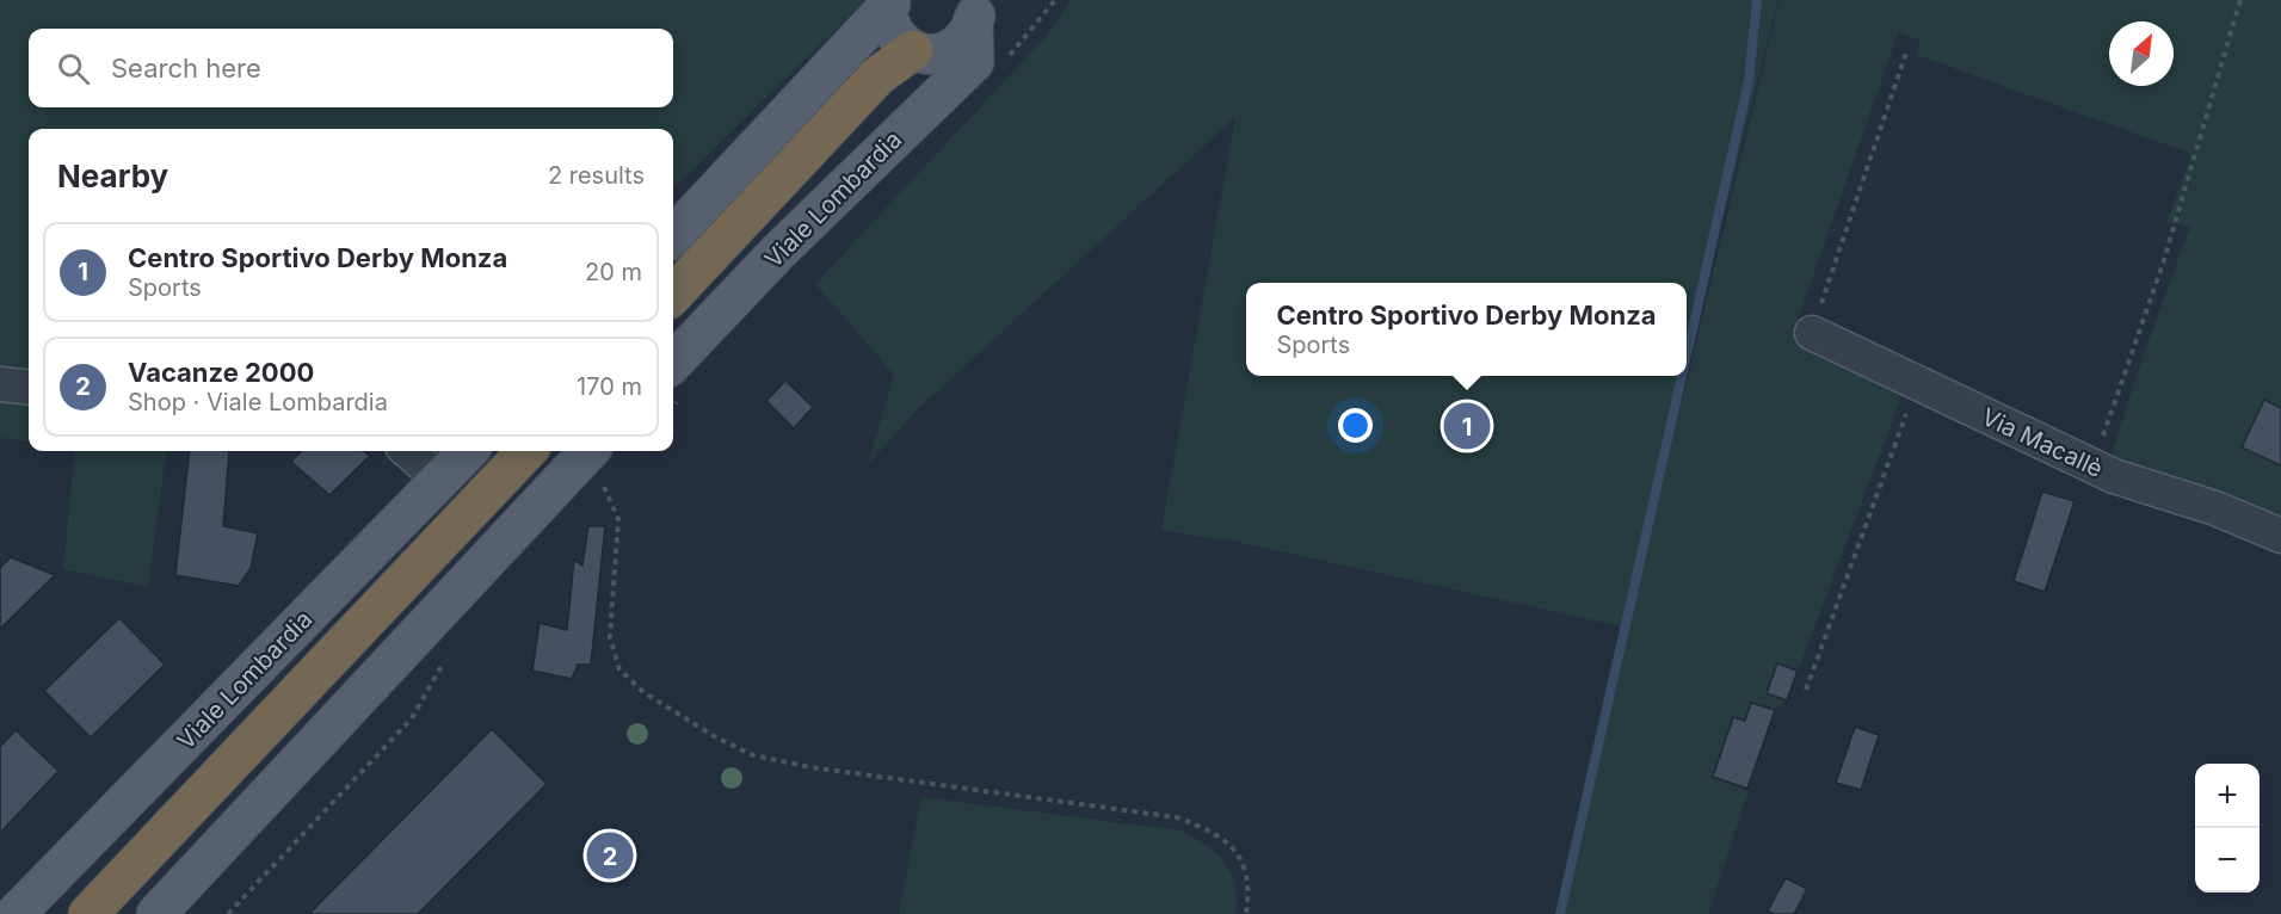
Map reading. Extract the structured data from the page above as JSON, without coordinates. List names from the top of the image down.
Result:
{
  "streets": {
    "main road": ["Viale Lombardia"],
    "street": ["Via Macallè"]
  },
  "north": "top right",
  "page": {
    "search": "Search here",
    "heading": ["Nearby", "2 results"],
    "list": [
      {
        "mark": "1",
        "name": "Centro Sportivo Derby Monza",
        "note": "Sports",
        "value": "20 m"
      },
      {
        "mark": "2",
        "name": "Vacanze 2000",
        "note": "Shop · Viale Lombardia",
        "value": "170 m"
      }
    ],
    "popup": ["Centro Sportivo Derby Monza", "Sports"],
    "pins": ["1", "2"],
    "map_buttons": ["+", "−"]
  }
}
